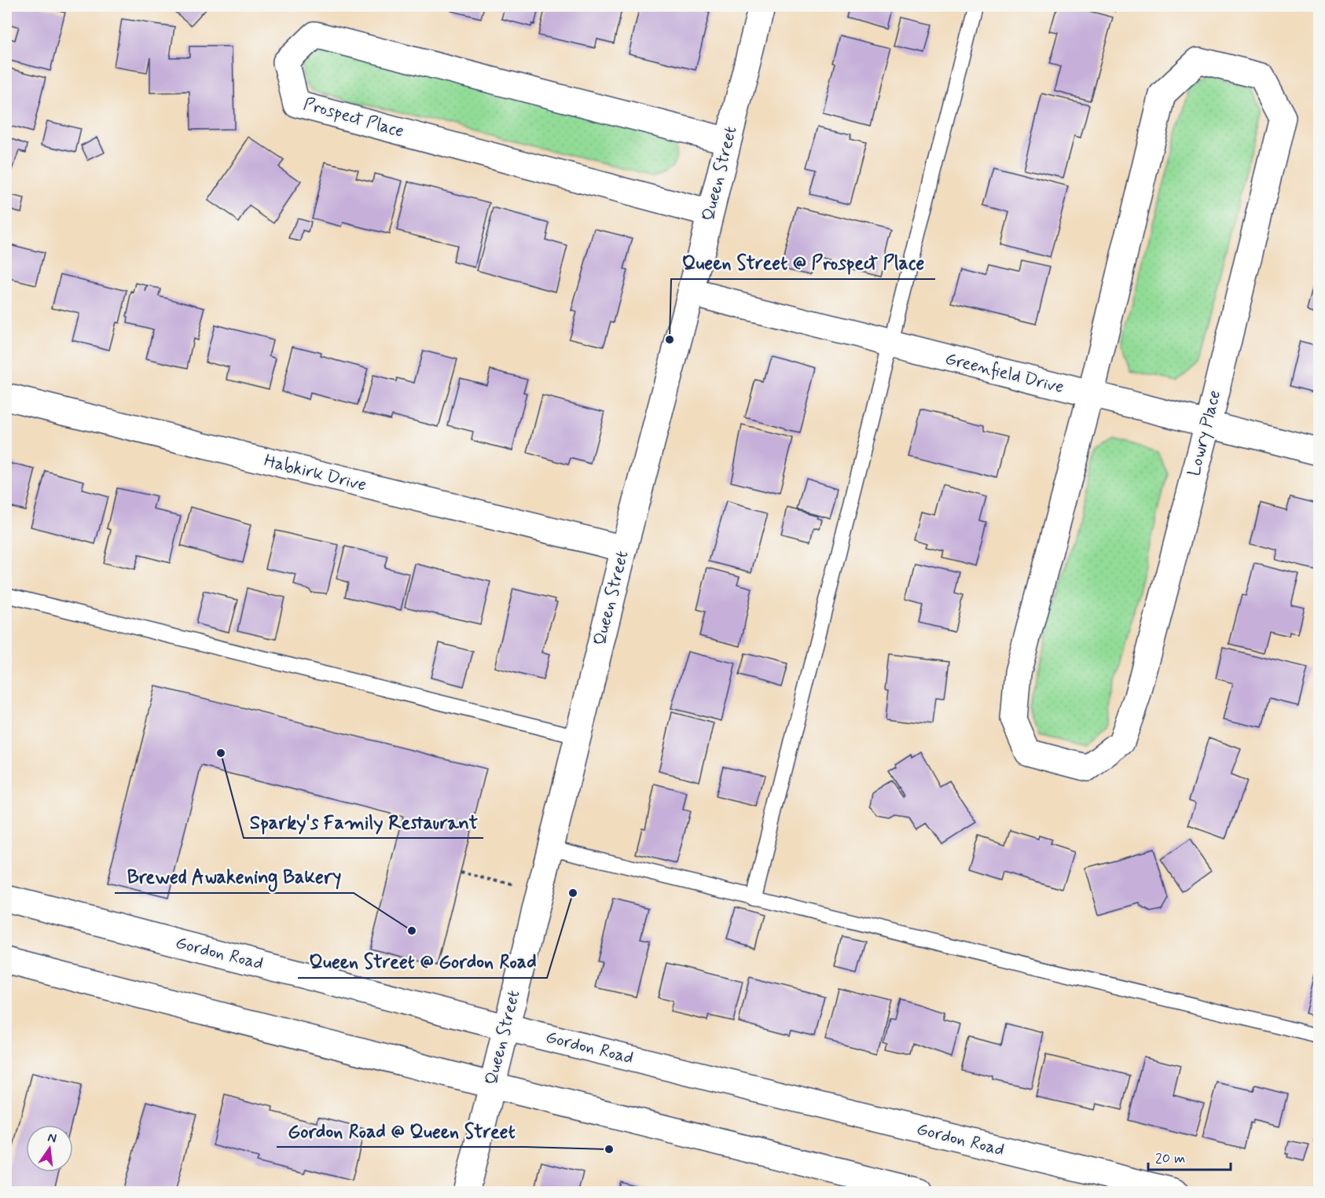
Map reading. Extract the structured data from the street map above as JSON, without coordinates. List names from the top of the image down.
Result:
{
  "streets": {
    "street": [
      "Prospect Place",
      "Queen Street",
      "Greenfield Drive",
      "Lowry Place",
      "Habkirk Drive",
      "Gordon Road"
    ]
  },
  "crossings": [
    ["Prospect Place", "Queen Street"],
    ["Queen Street", "Greenfield Drive"],
    ["Queen Street", "Habkirk Drive"],
    ["Queen Street", "Gordon Road"],
    ["Greenfield Drive", "Lowry Place"]
  ],
  "places": [
    "Queen Street @ Prospect Place",
    "Sparky's Family Restaurant",
    "Queen Street @ Gordon Road",
    "Brewed Awakening Bakery",
    "Gordon Road @ Queen Street"
  ],
  "scale_bar": "20 m",
  "north": "top"
}
